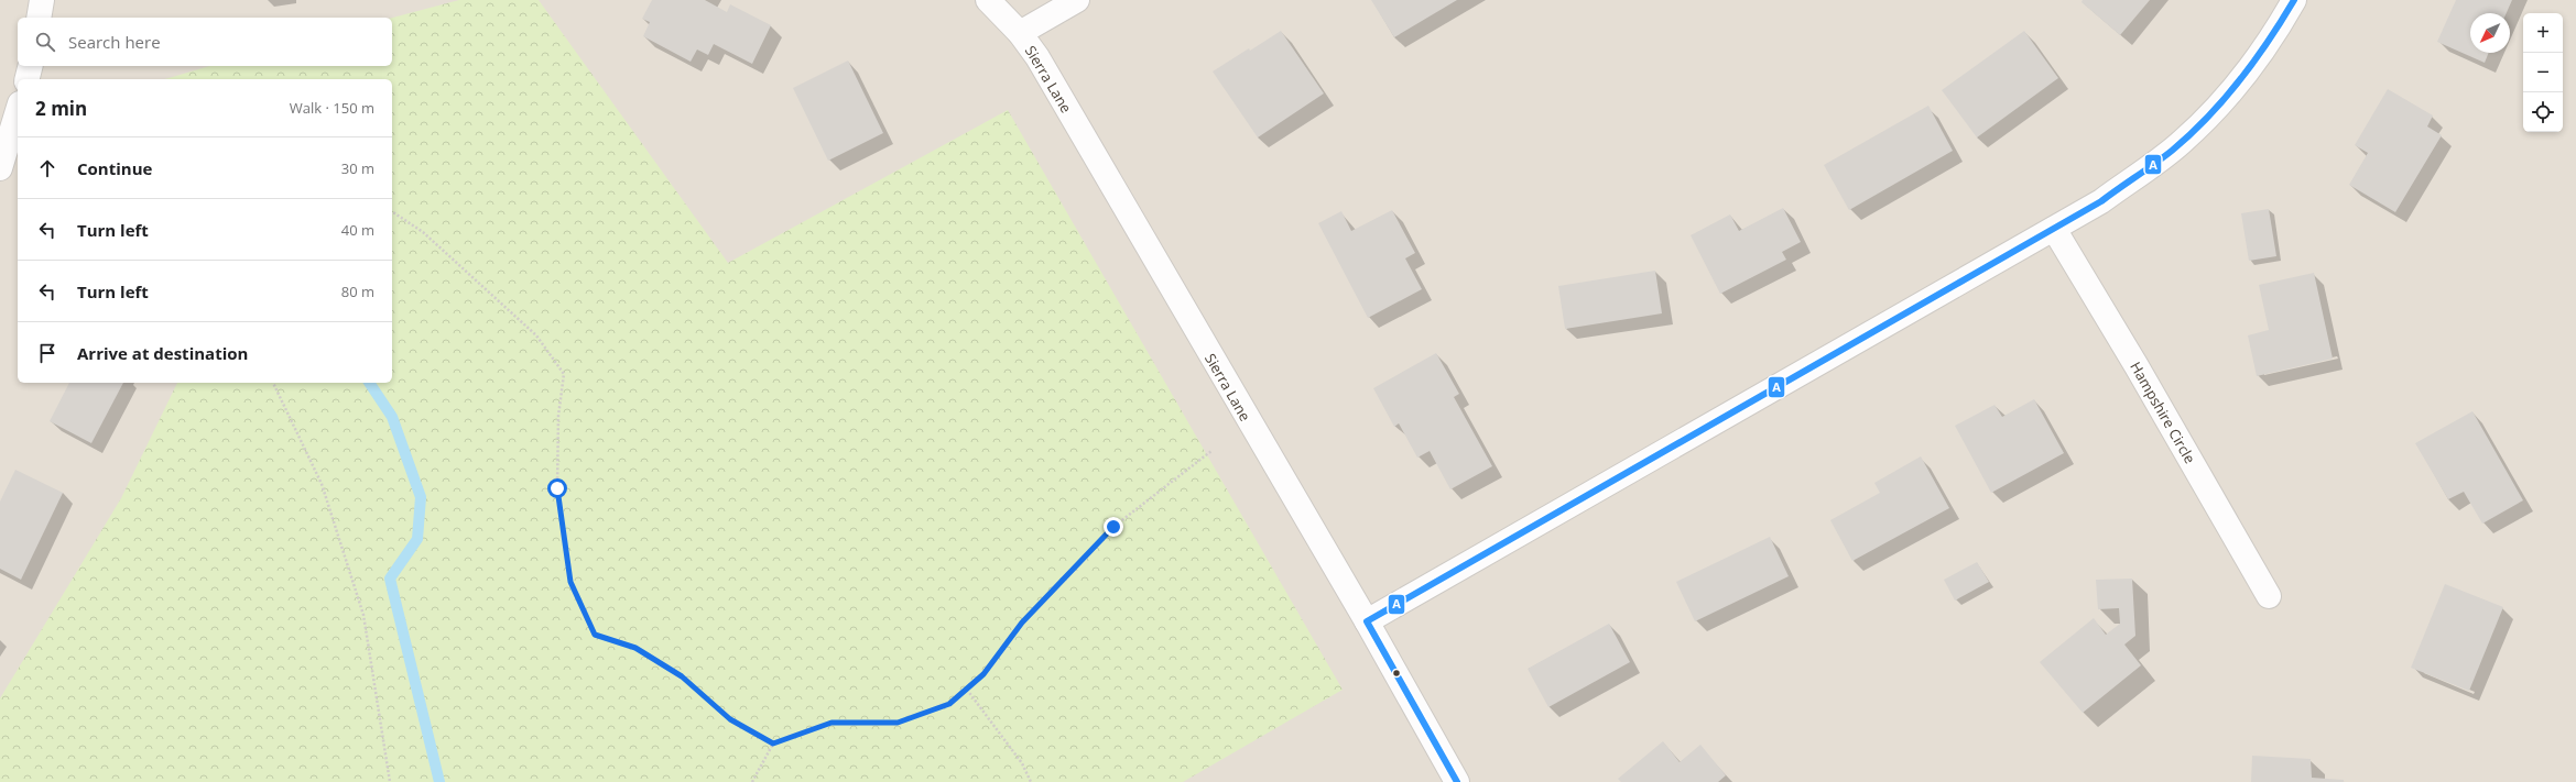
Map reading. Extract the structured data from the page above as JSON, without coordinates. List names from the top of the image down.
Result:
{
  "streets": {
    "street": ["Sierra Lane", "Hampshire Circle"]
  },
  "lines": ["transit line A"],
  "north": "bottom left",
  "page": {
    "map_buttons": ["+", "−"],
    "search": "Search here",
    "heading": ["2 min", "Walk · 150 m"],
    "list": [
      ["Continue", "30 m"],
      ["Turn left", "40 m"],
      ["Turn left", "80 m"],
      "Arrive at destination"
    ]
  }
}
